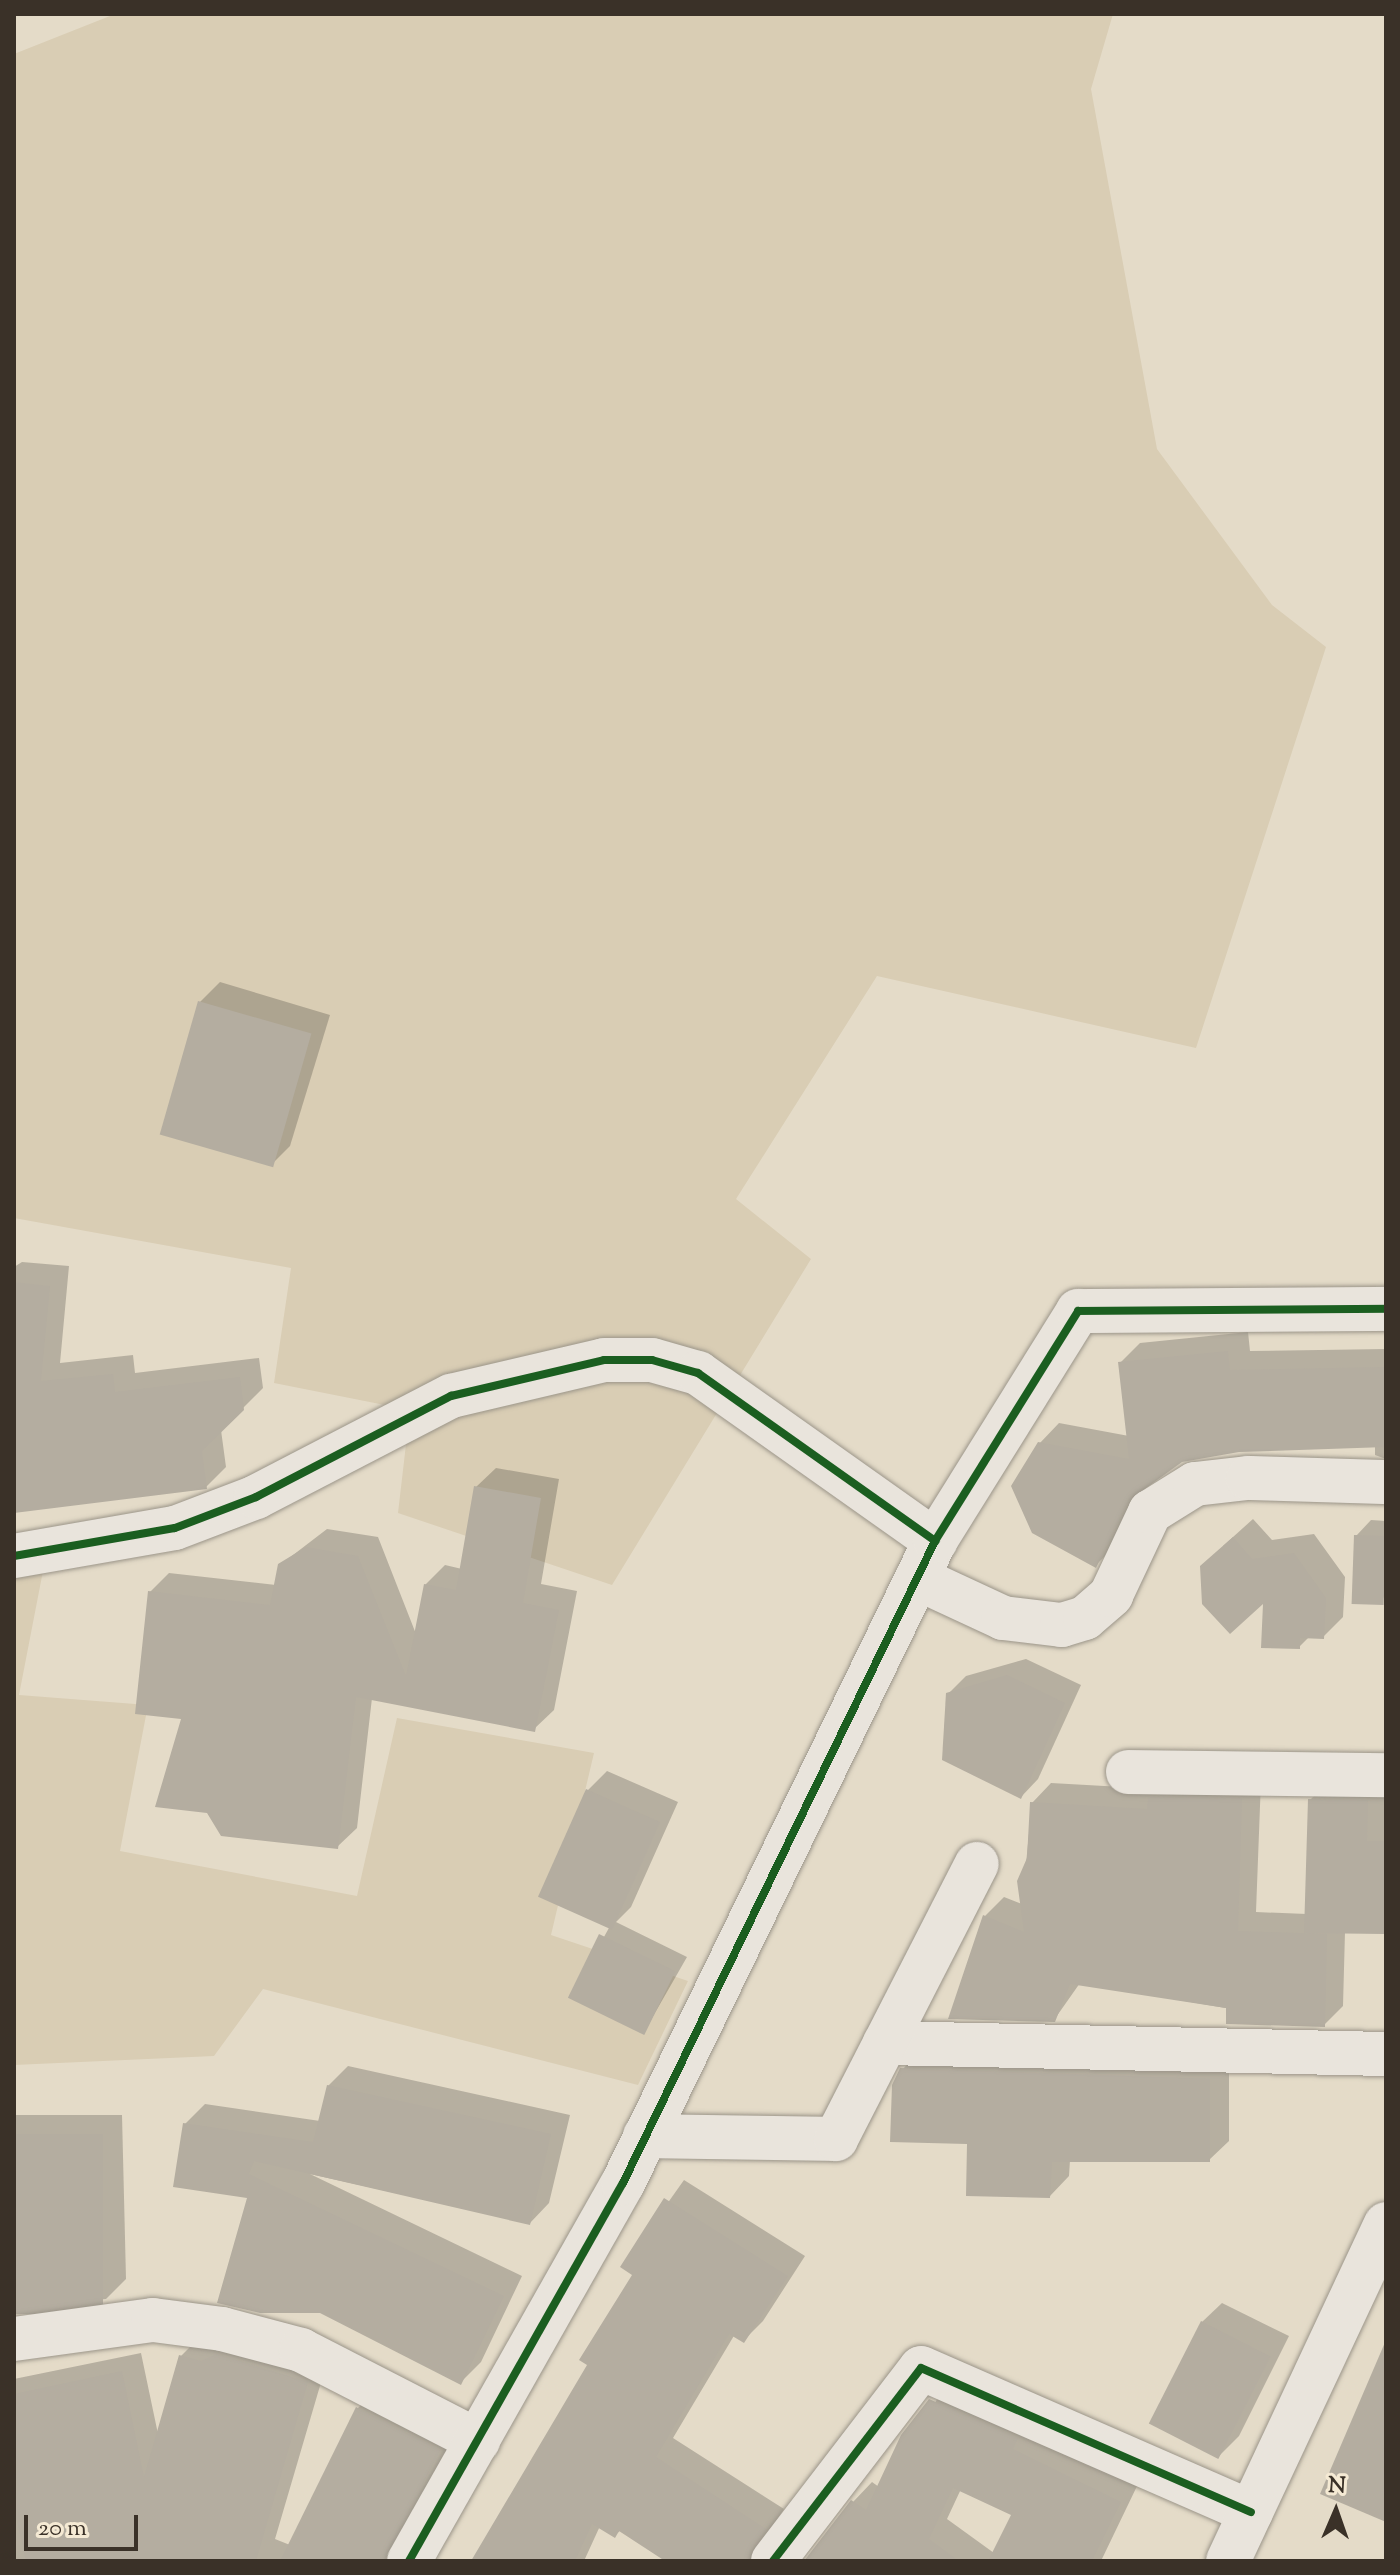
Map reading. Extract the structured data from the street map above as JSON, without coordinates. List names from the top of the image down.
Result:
{
  "scale_bar": "20 m",
  "north": "top"
}
